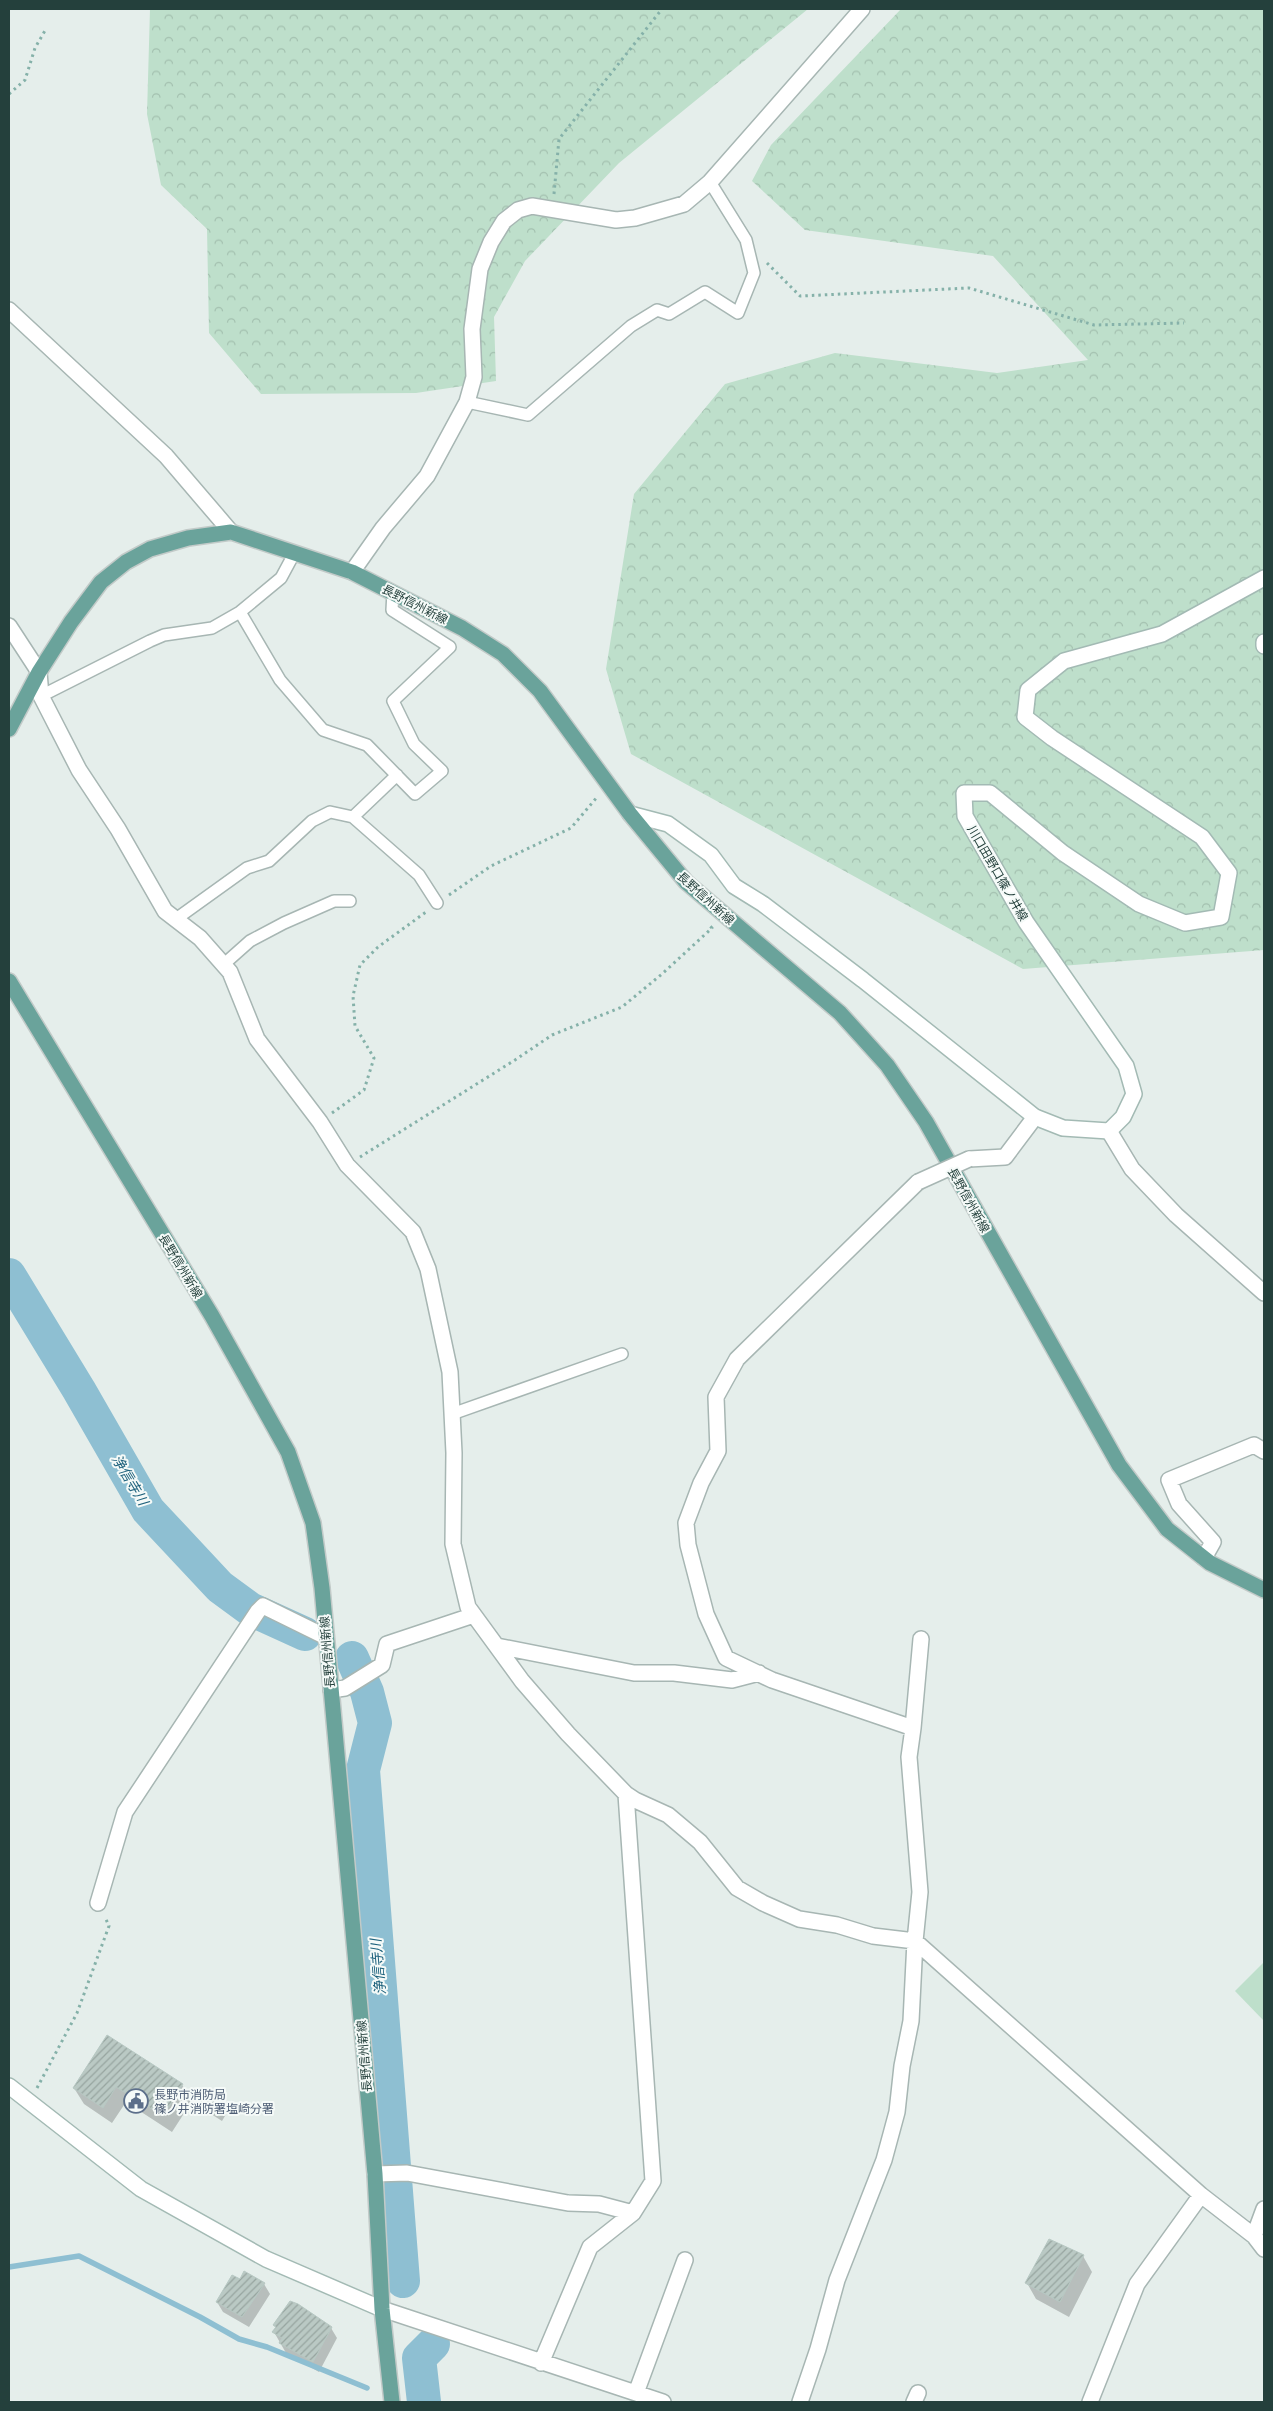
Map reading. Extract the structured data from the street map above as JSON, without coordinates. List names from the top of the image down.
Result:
{
  "streets": {
    "main road": ["長野信州新線"],
    "street": ["川口田野口篠ノ井線"]
  },
  "water": ["浄信寺川"],
  "places": {
    "public building": ["長野市消防局 篠ノ井消防署塩崎分署"]
  }
}
